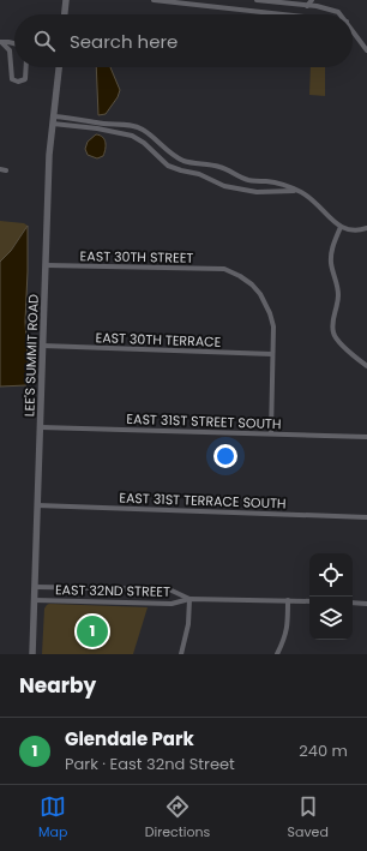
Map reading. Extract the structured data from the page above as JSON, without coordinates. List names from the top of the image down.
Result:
{
  "streets": {
    "main road": ["LEE'S SUMMIT ROAD"],
    "street": [
      "EAST 30TH STREET",
      "EAST 30TH TERRACE",
      "EAST 31ST STREET SOUTH",
      "EAST 31ST TERRACE SOUTH",
      "EAST 32ND STREET"
    ]
  },
  "crossings": [
    ["EAST 30TH STREET", "EAST 30TH TERRACE"],
    ["EAST 30TH STREET", "LEE'S SUMMIT ROAD"],
    ["EAST 30TH TERRACE", "LEE'S SUMMIT ROAD"],
    ["LEE'S SUMMIT ROAD", "EAST 31ST STREET SOUTH"],
    ["LEE'S SUMMIT ROAD", "EAST 31ST TERRACE SOUTH"],
    ["LEE'S SUMMIT ROAD", "EAST 32ND STREET"]
  ],
  "page": {
    "search": "Search here",
    "pins": "1",
    "heading": "Nearby",
    "list": [
      {
        "mark": "1",
        "name": "Glendale Park",
        "note": "Park · East 32nd Street",
        "value": "240 m"
      }
    ],
    "nav": ["Map", "Directions", "Saved"]
  }
}
